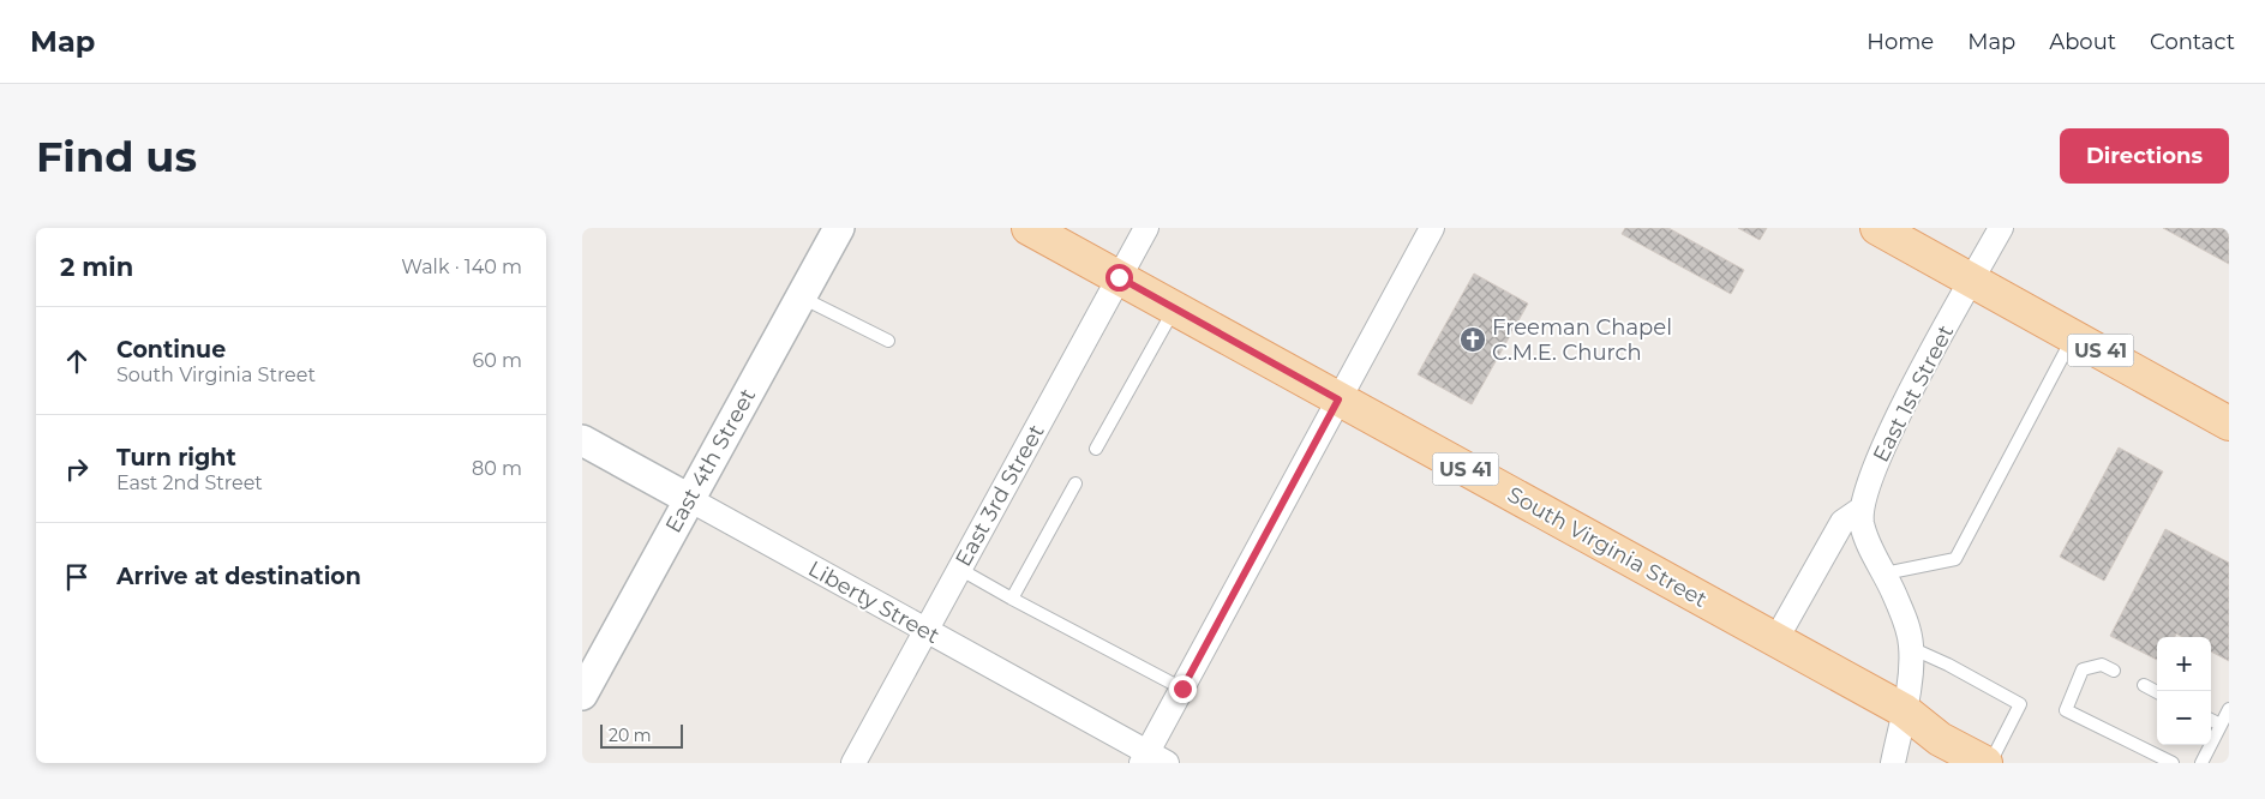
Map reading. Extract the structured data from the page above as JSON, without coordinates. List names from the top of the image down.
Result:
{
  "streets": {
    "main road": ["US 41", "South Virginia Street"],
    "street": [
      "East 1st Street",
      "East 4th Street",
      "East 3rd Street",
      "Liberty Street"
    ]
  },
  "crossings": [
    ["US 41", "East 1st Street"],
    ["US 41", "South Virginia Street"],
    ["East 1st Street", "South Virginia Street"],
    ["East 4th Street", "Liberty Street"],
    ["East 3rd Street", "South Virginia Street"],
    ["East 3rd Street", "Liberty Street"]
  ],
  "places": {
    "church": ["Freeman Chapel C.M.E. Church"]
  },
  "scale_bar": "20 m",
  "page": {
    "header": "Map",
    "nav": [
      "Home",
      "Map",
      "About",
      "Contact"
    ],
    "buttons": "Directions",
    "title": "Find us",
    "heading": ["2 min", "Walk · 140 m"],
    "list": [
      ["Continue", "South Virginia Street", "60 m"],
      ["Turn right", "East 2nd Street", "80 m"],
      "Arrive at destination"
    ],
    "map_buttons": ["+", "−"],
    "scale": "20 m"
  }
}
